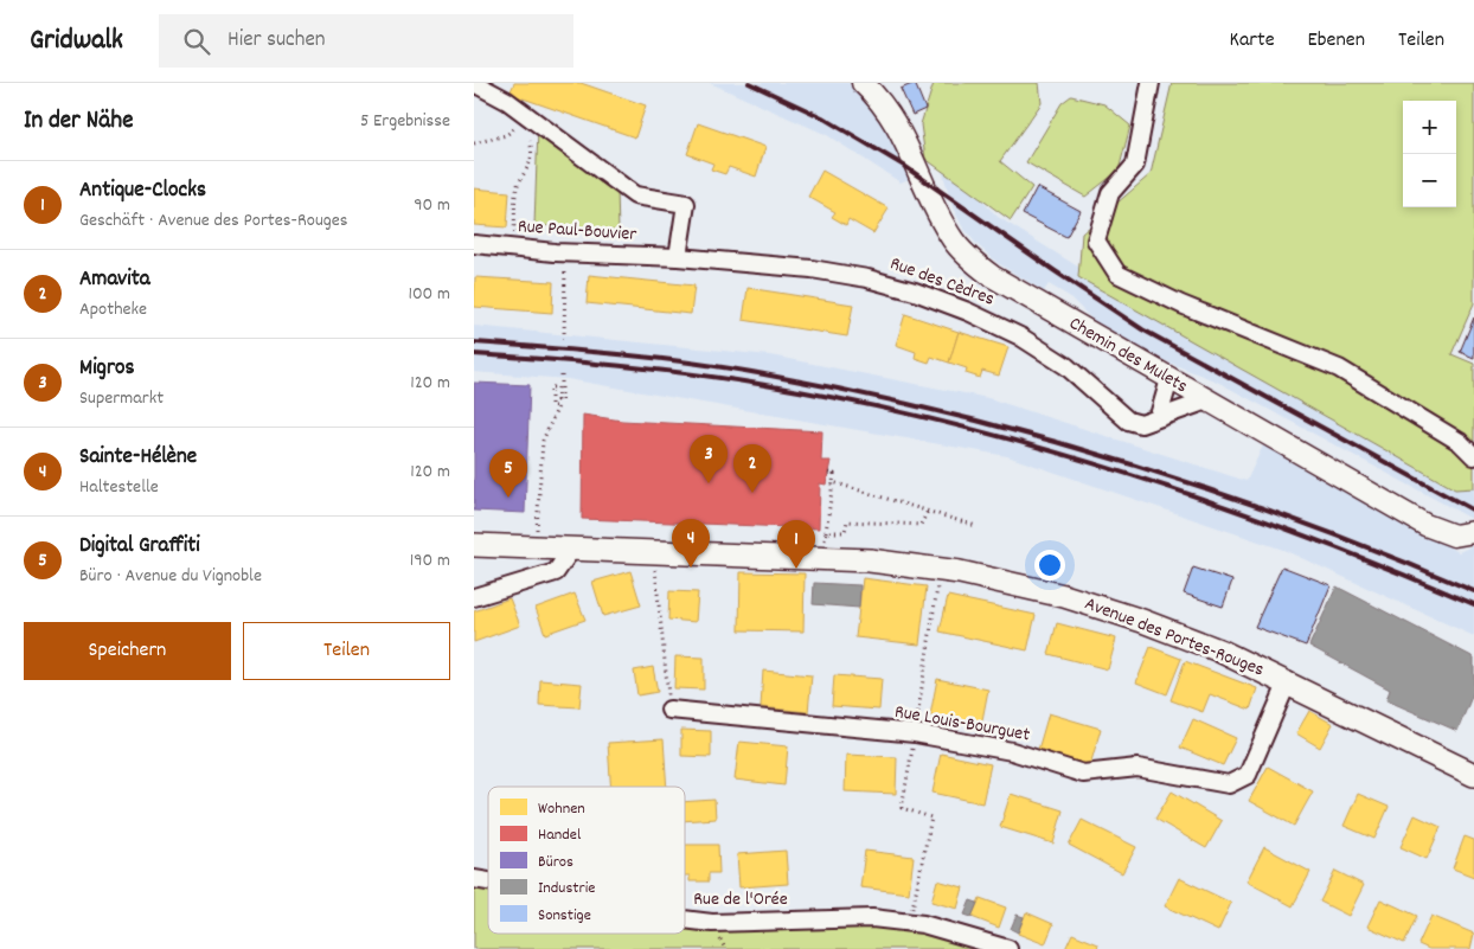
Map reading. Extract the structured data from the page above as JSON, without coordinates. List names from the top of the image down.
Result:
{
  "streets": {
    "main road": ["Avenue des Portes-Rouges"],
    "street": [
      "Rue Paul-Bouvier",
      "Rue des Cèdres",
      "Chemin des Mulets",
      "Rue Louis-Bourguet",
      "Rue de l'Orée"
    ]
  },
  "crossings": [
    ["Rue Paul-Bouvier", "Rue des Cèdres"],
    ["Rue des Cèdres", "Chemin des Mulets"],
    ["Avenue des Portes-Rouges", "Rue Louis-Bourguet"]
  ],
  "legend": [
    "Wohnen",
    "Handel",
    "Büros",
    "Industrie",
    "Sonstige"
  ],
  "page": {
    "header": "Gridwalk",
    "search": "Hier suchen",
    "nav": ["Karte", "Ebenen", "Teilen"],
    "heading": ["In der Nähe", "5 Ergebnisse"],
    "map_buttons": ["+", "−"],
    "list": [
      {
        "mark": "1",
        "name": "Antique-Clocks",
        "note": "Geschäft · Avenue des Portes-Rouges",
        "value": "90 m"
      },
      {
        "mark": "2",
        "name": "Amavita",
        "note": "Apotheke",
        "value": "100 m"
      },
      {
        "mark": "3",
        "name": "Migros",
        "note": "Supermarkt",
        "value": "120 m"
      },
      {
        "mark": "4",
        "name": "Sainte-Hélène",
        "note": "Haltestelle",
        "value": "120 m"
      },
      {
        "mark": "5",
        "name": "Digital Graffiti",
        "note": "Büro · Avenue du Vignoble",
        "value": "190 m"
      }
    ],
    "pins": [
      "3",
      "2",
      "5",
      "4",
      "1"
    ],
    "buttons": ["Speichern", "Teilen"]
  }
}
